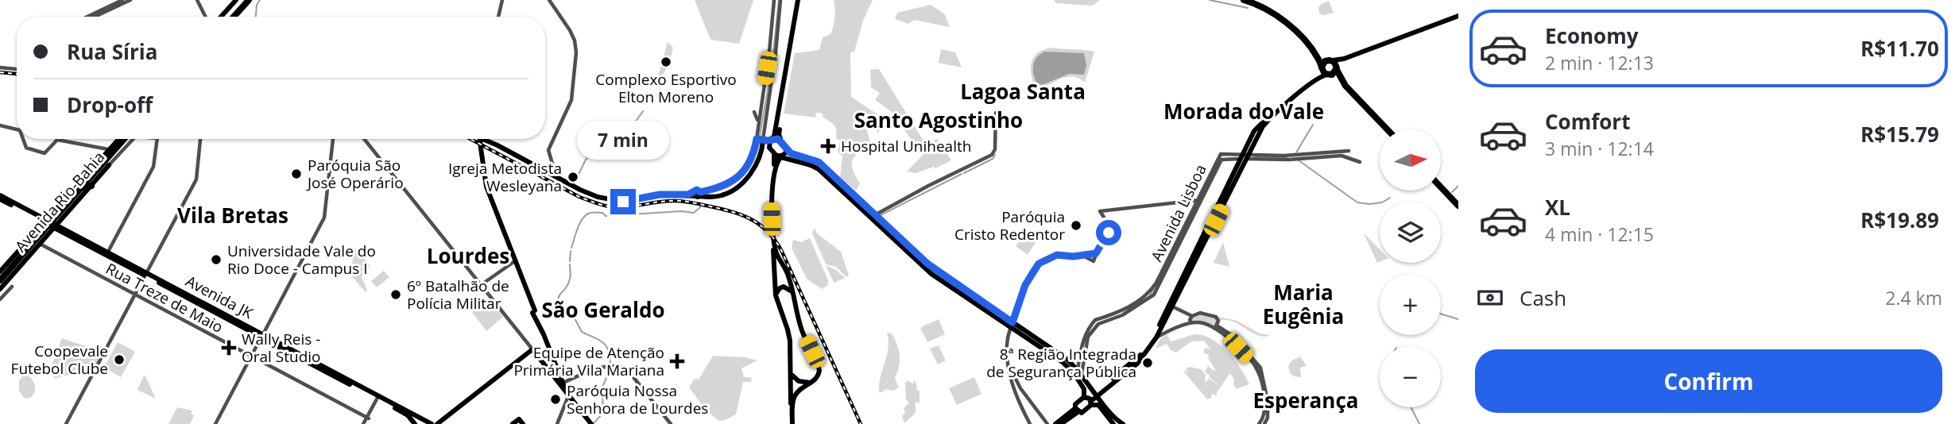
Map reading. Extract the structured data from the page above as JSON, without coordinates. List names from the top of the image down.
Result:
{
  "streets": {
    "main road": ["Avenida Rio-Bahia", "Avenida JK"],
    "street": ["Avenida Lisboa", "Rua Treze de Maio"]
  },
  "crossings": [
    ["Avenida Rio-Bahia", "Avenida JK"],
    ["Avenida Rio-Bahia", "Rua Treze de Maio"]
  ],
  "districts": [
    "Lagoa Santa",
    "Morada do Vale",
    "Santo Agostinho",
    "Vila Bretas",
    "Lourdes",
    "Maria Eugênia",
    "São Geraldo",
    "Esperança"
  ],
  "places": {
    "other": [
      "Complexo Esportivo Elton Moreno",
      "Paróquia São José Operário",
      "Igreja Metodista Wesleyana",
      "Paróquia Cristo Redentor",
      "Universidade Vale do Rio Doce - Campus I",
      "6º Batalhão de Polícia Militar",
      "Coopevale Futebol Clube",
      "8ª Região Integrada de Segurança Pública",
      "Paróquia Nossa Senhora de Lourdes"
    ],
    "health": ["Hospital Unihealth", "Wally Reis - Oral Studio", "Equipe de Atenção Primária Vila Mariana"]
  },
  "north": "right",
  "page": {
    "list": [
      {
        "name": "Economy",
        "note": "2 min · 12:13",
        "value": "R$11.70"
      },
      {
        "name": "Comfort",
        "note": "3 min · 12:14",
        "value": "R$15.79"
      },
      {
        "name": "XL",
        "note": "4 min · 12:15",
        "value": "R$19.89"
      }
    ],
    "banner": ["Rua Síria", "Drop-off"],
    "bubble": "7 min",
    "map_buttons": ["+", "−"],
    "pay": ["Cash", "2.4 km"],
    "buttons": "Confirm"
  }
}
